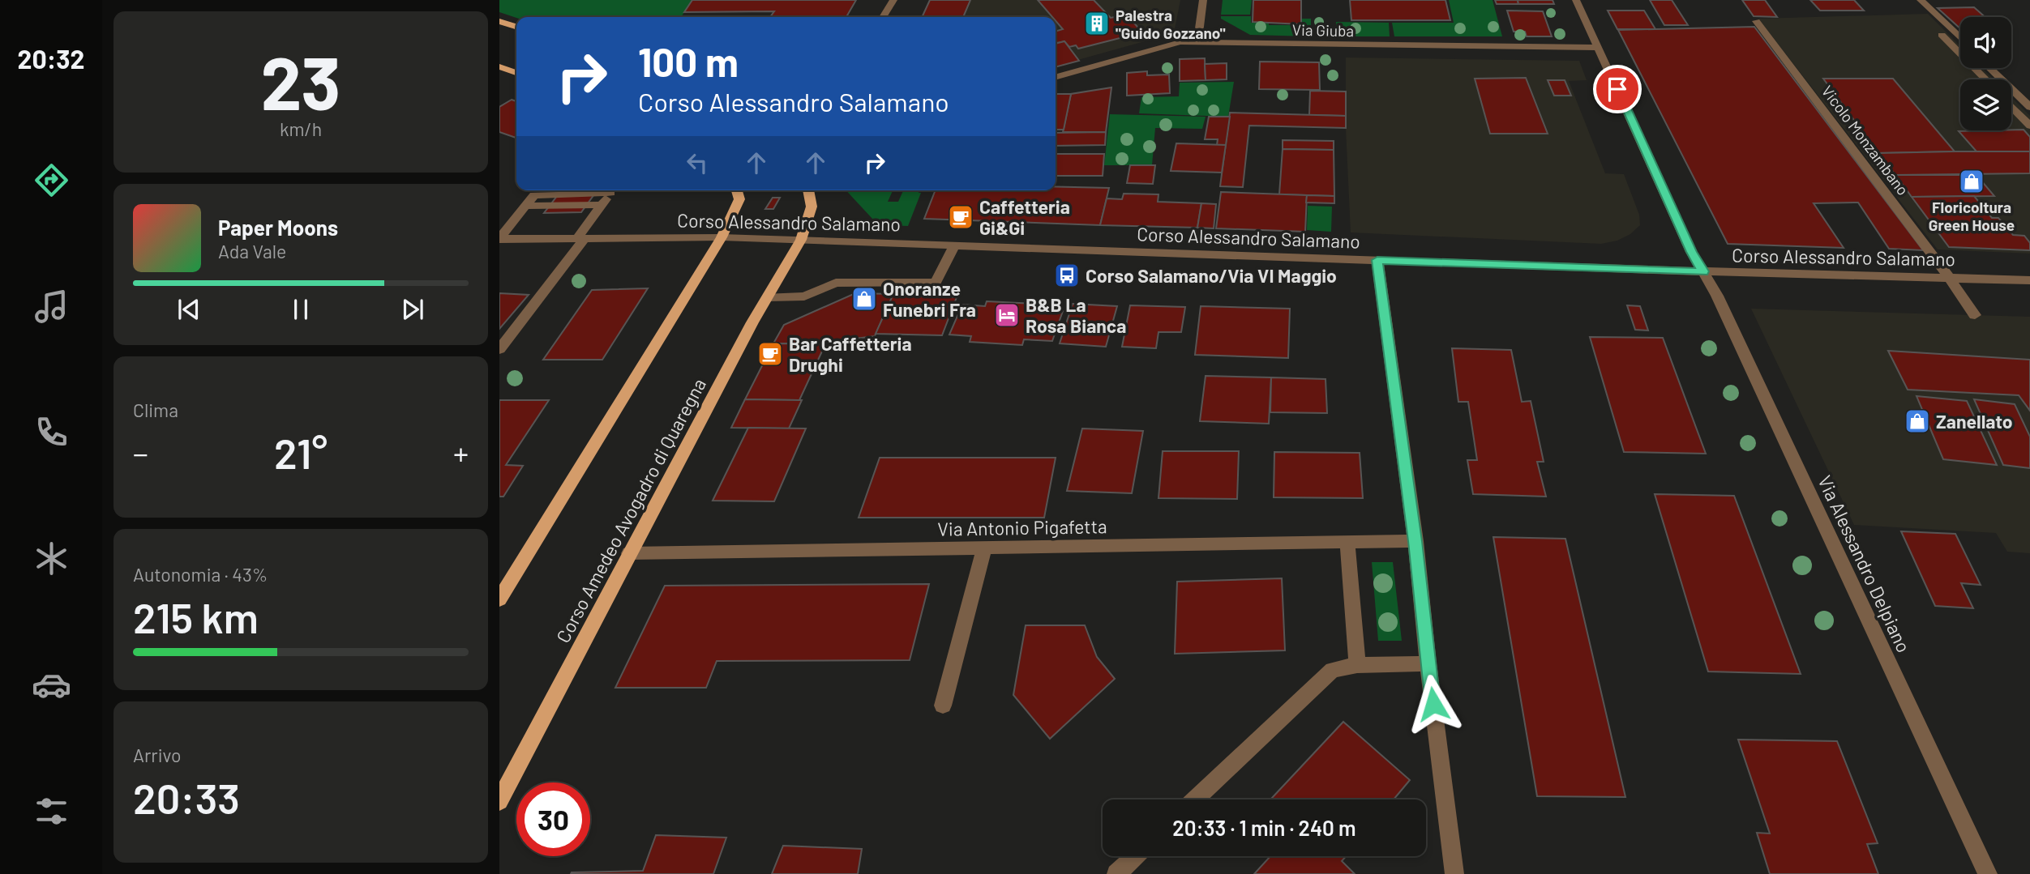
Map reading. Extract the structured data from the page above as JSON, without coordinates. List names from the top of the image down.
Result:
{
  "streets": {
    "main road": ["Corso Amedeo Avogadro di Quaregna"],
    "street": [
      "Via Giuba",
      "Vicolo Monzambano",
      "Corso Alessandro Salamano",
      "Via Antonio Pigafetta",
      "Via Alessandro Delpiano"
    ]
  },
  "crossings": [
    ["Via Giuba", "Via Alessandro Delpiano"],
    ["Vicolo Monzambano", "Corso Alessandro Salamano"],
    ["Corso Alessandro Salamano", "Corso Amedeo Avogadro di Quaregna"],
    ["Corso Alessandro Salamano", "Via Alessandro Delpiano"],
    ["Corso Amedeo Avogadro di Quaregna", "Via Antonio Pigafetta"]
  ],
  "places": {
    "building": ["Palestra \"Guido Gozzano\""],
    "shop": ["Floricoltura Green House", "Onoranze Funebri Fra", "Zanellato"],
    "cafe": ["Caffetteria Gi&Gi", "Bar Caffetteria Drughi"],
    "bus stop": ["Corso Salamano/Via VI Maggio"],
    "hotel": ["B&B La Rosa Bianca"]
  },
  "page": {
    "tabs": "20:32",
    "tile": [
      ["23", "km/h"],
      "Clima",
      ["Autonomia · 43%", "215 km"],
      ["Arrivo", "20:33"]
    ],
    "turn": ["100 m", "Corso Alessandro Salamano"],
    "song": ["Paper Moons", "Ada Vale"],
    "heat": ["−", "21°", "+"],
    "limit": "30",
    "trip": "20:33 · 1 min · 240 m"
  }
}
